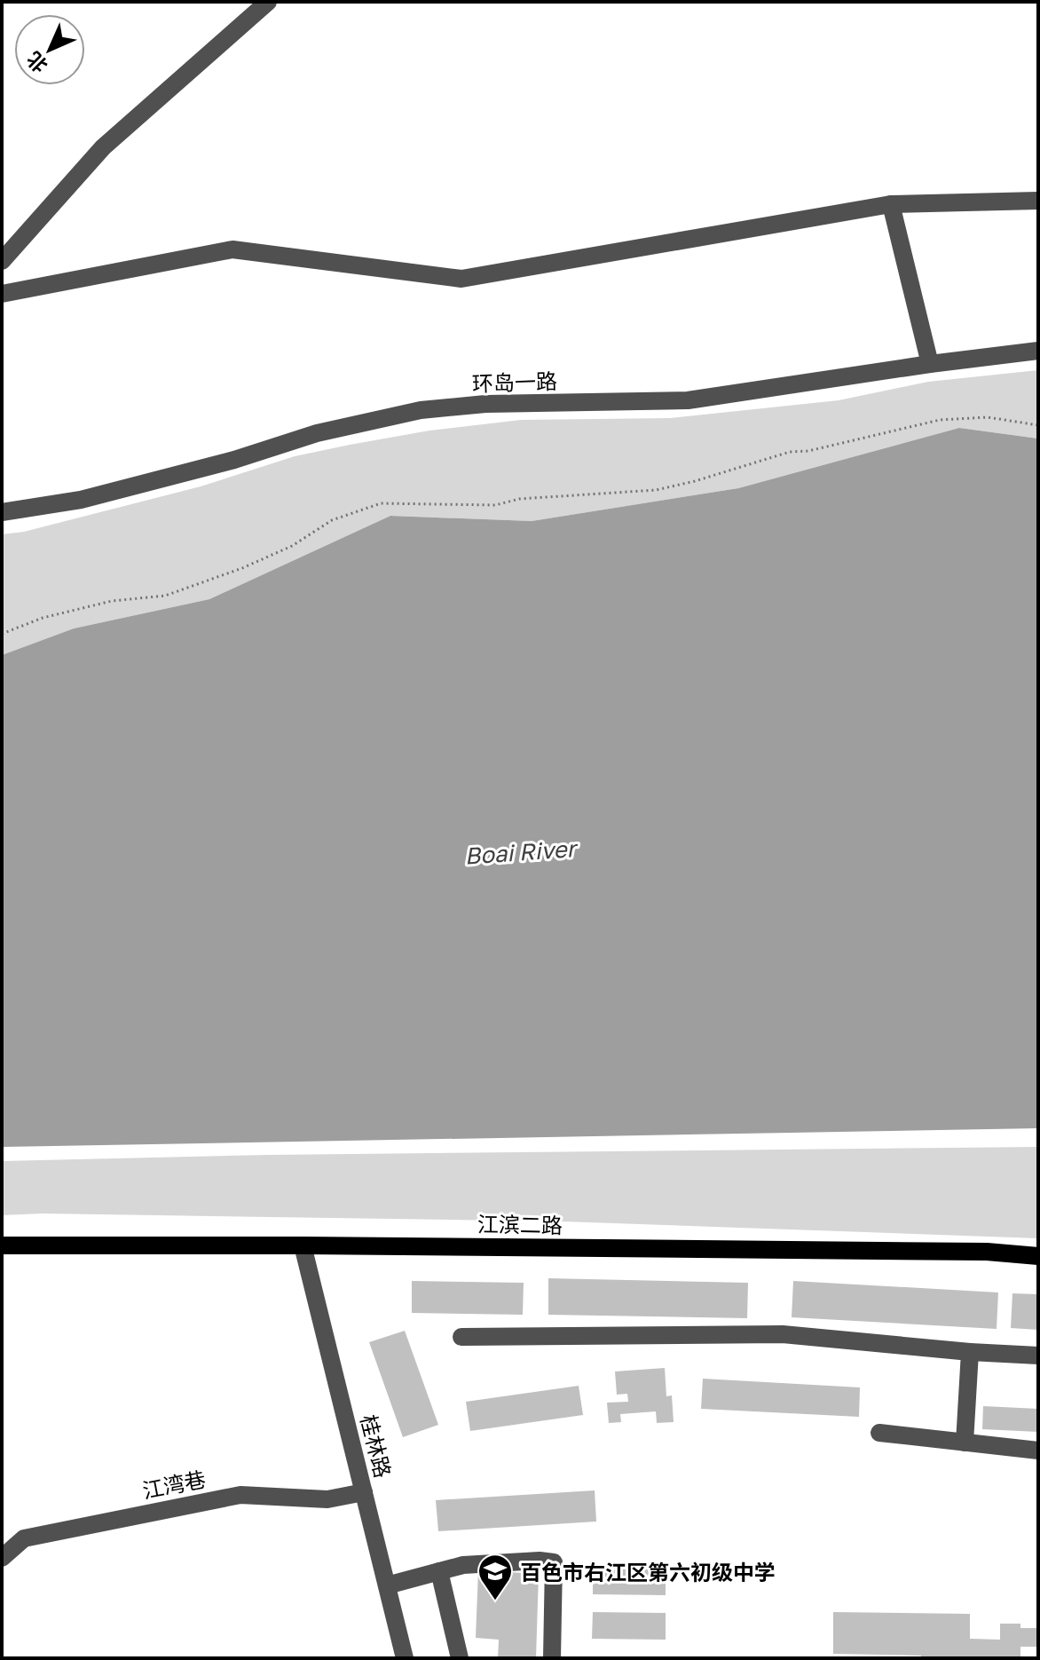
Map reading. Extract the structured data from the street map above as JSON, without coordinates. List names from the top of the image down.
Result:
{
  "streets": {
    "main road": ["江滨二路"],
    "street": ["环岛一路", "桂林路", "江湾巷"]
  },
  "crossings": [
    ["江滨二路", "桂林路"],
    ["桂林路", "江湾巷"]
  ],
  "water": ["Boai River"],
  "places": {
    "school or university": ["百色市右江区第六初级中学"]
  },
  "north": "bottom left"
}
